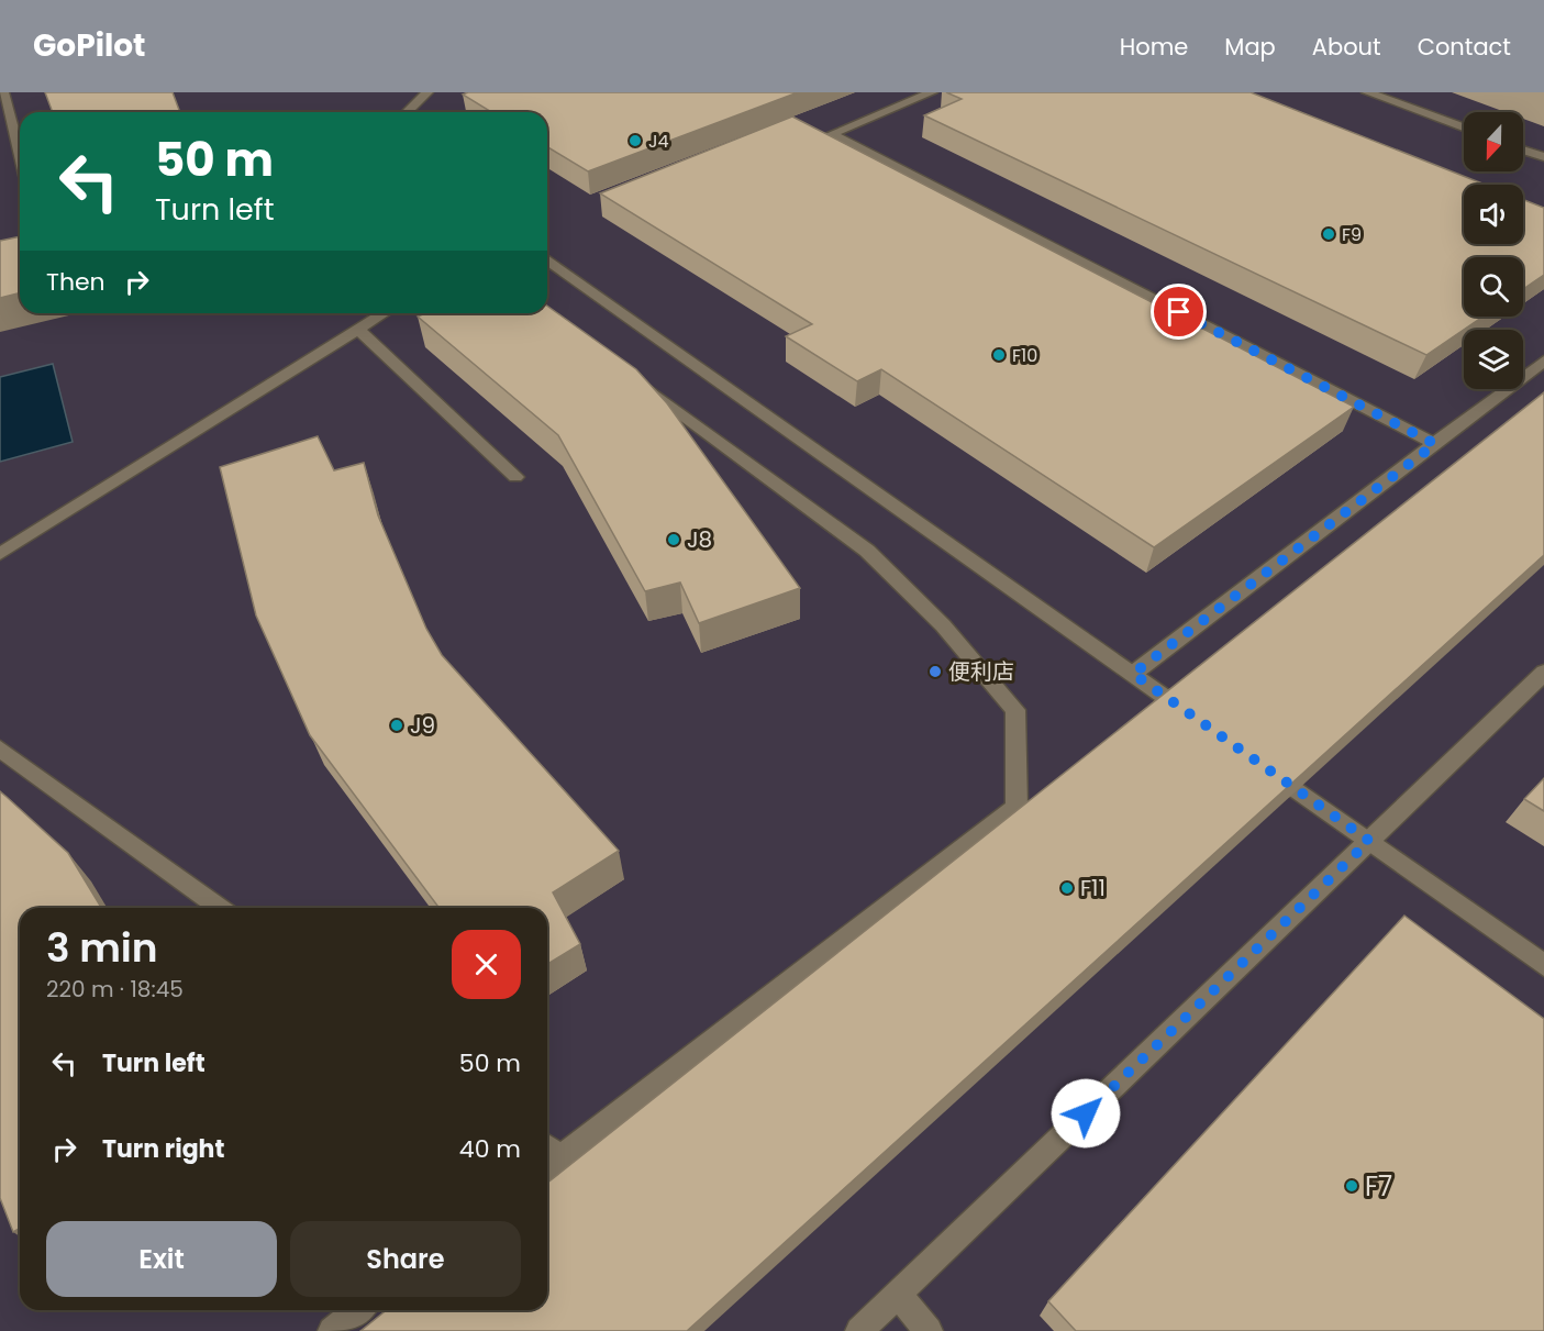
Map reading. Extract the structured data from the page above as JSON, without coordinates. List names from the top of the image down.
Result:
{
  "places": [
    "J4",
    "F9",
    "F10",
    "J8",
    "便利店",
    "J9",
    "F11",
    "F7"
  ],
  "north": "bottom",
  "page": {
    "header": "GoPilot",
    "nav": [
      "Home",
      "Map",
      "About",
      "Contact"
    ],
    "turn": ["50 m", "Turn left"],
    "then": "Then",
    "heading": ["3 min", "220 m · 18:45"],
    "list": [
      {
        "name": "Turn left",
        "value": "50 m"
      },
      {
        "name": "Turn right",
        "value": "40 m"
      }
    ],
    "buttons": ["Exit", "Share"]
  }
}
